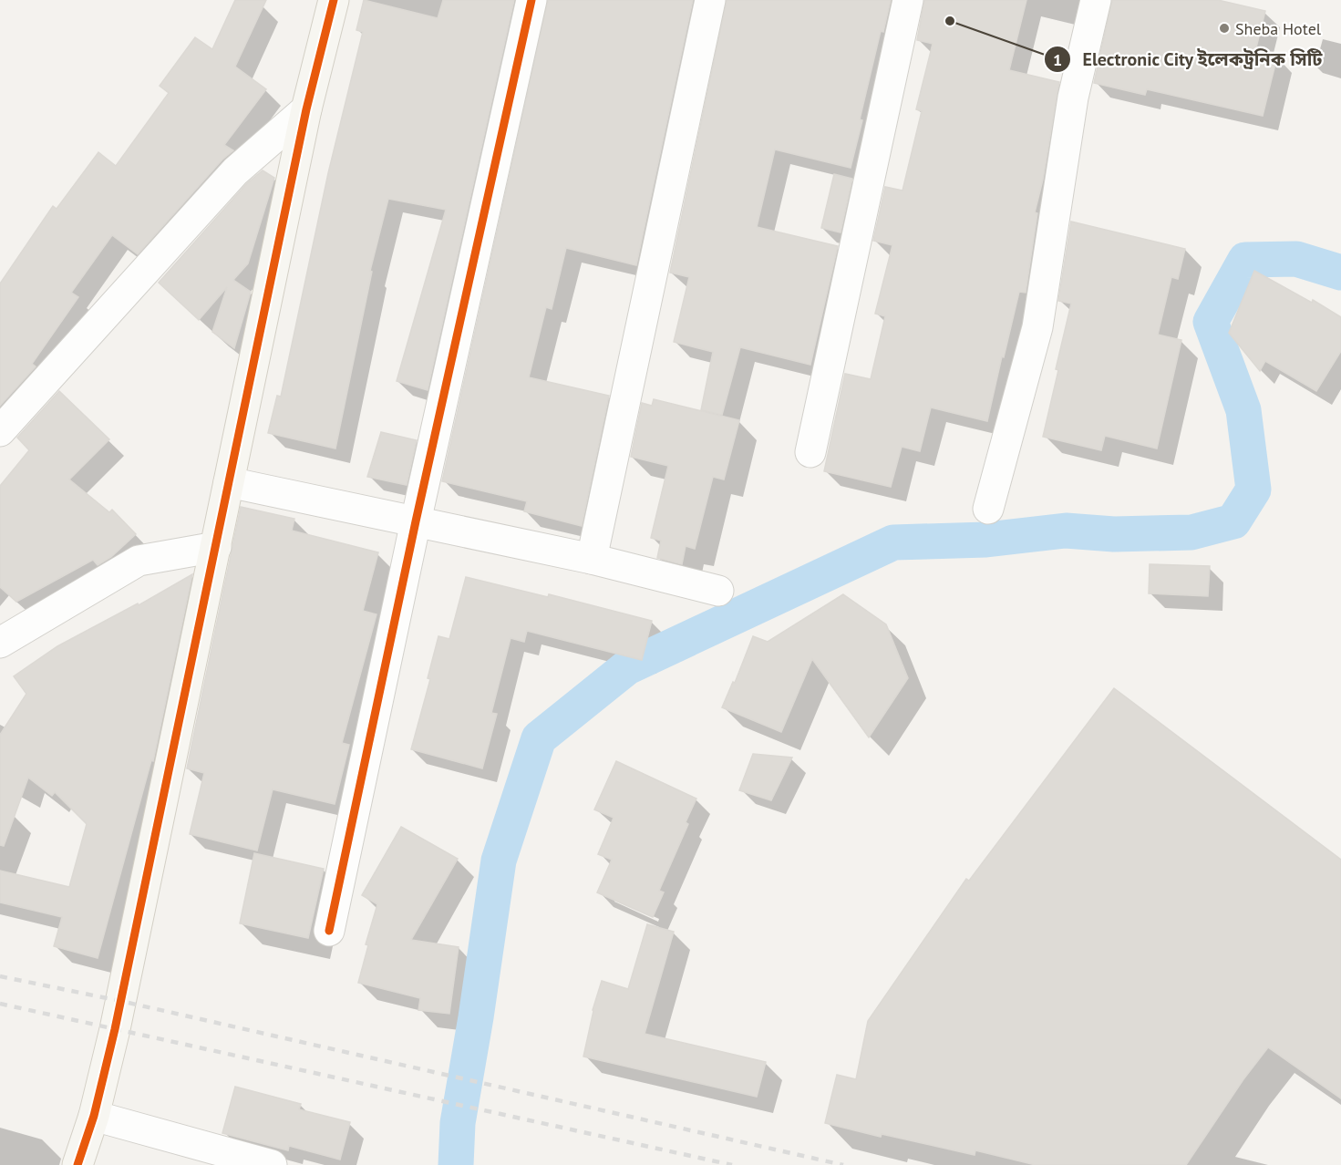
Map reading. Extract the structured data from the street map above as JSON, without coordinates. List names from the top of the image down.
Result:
{
  "places": ["Electronic City ইলেকট্রনিক সিটি", "Sheba Hotel"]
}
